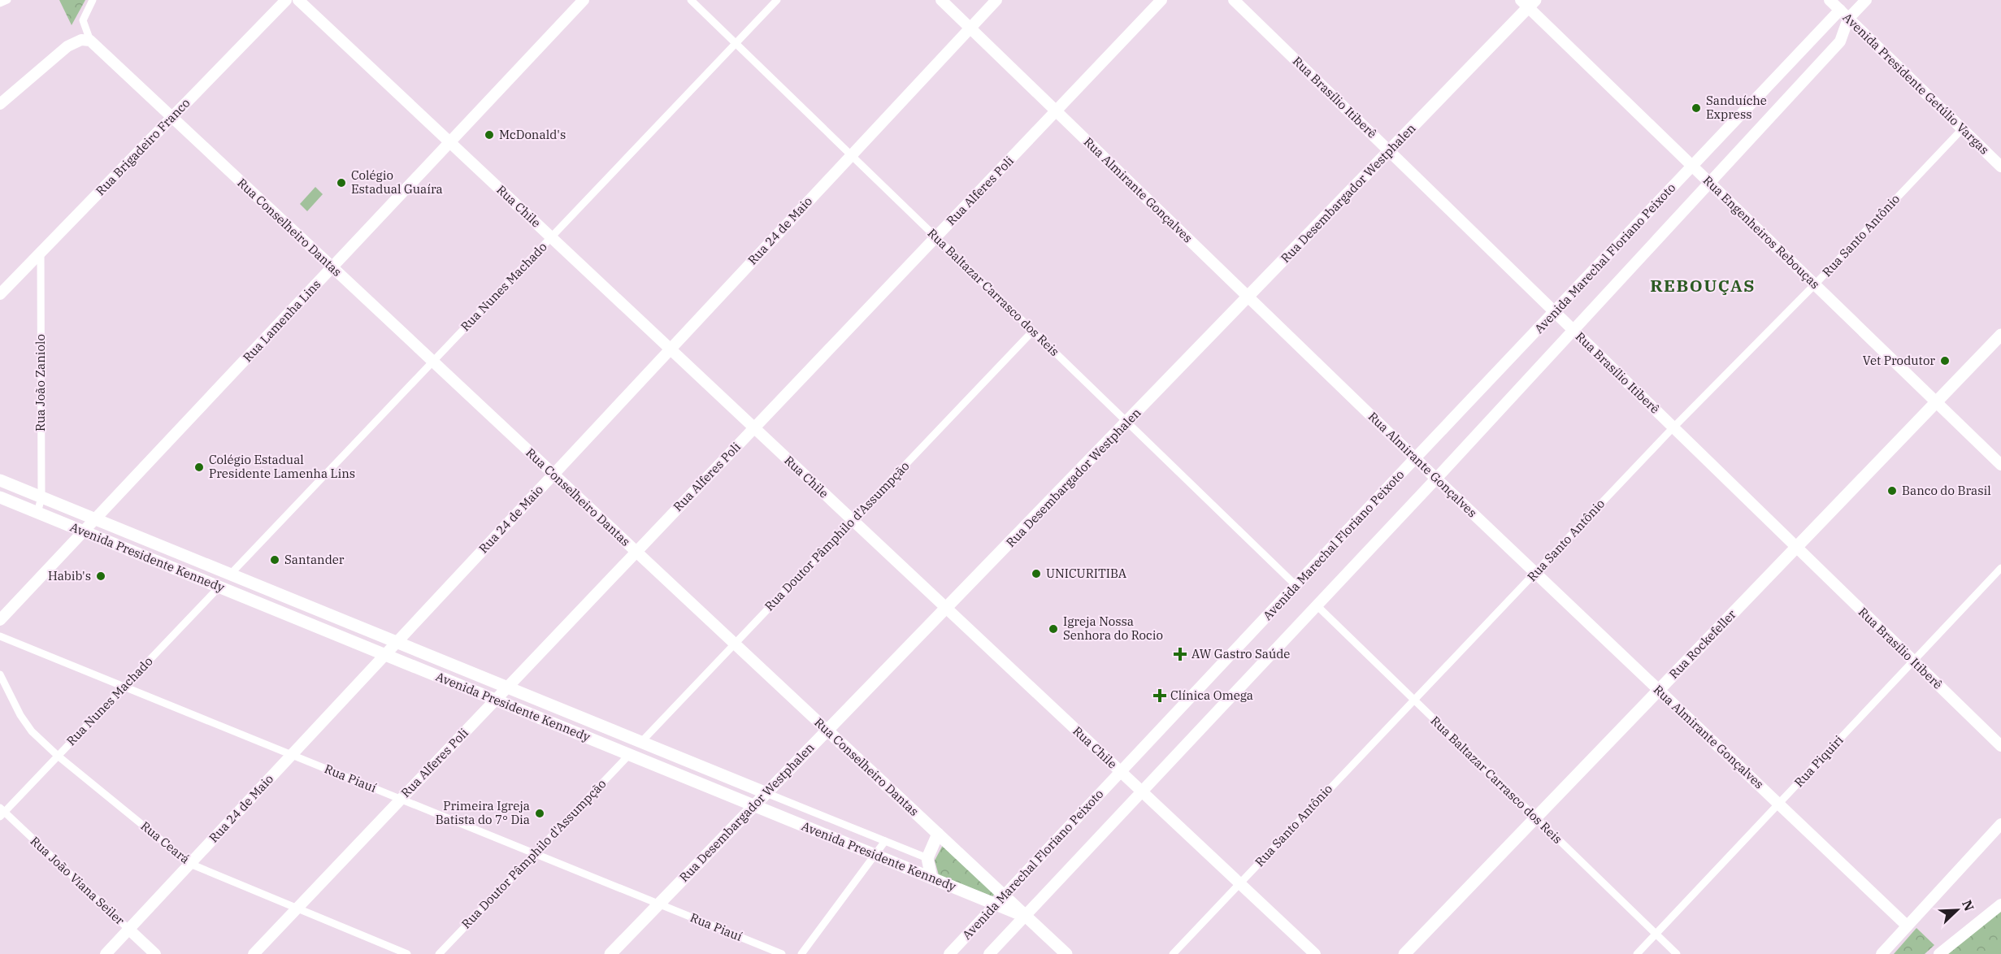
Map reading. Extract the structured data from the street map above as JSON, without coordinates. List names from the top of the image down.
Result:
{
  "streets": {
    "main road": [
      "Rua Desembargador Westphalen",
      "Rua Conselheiro Dantas",
      "Avenida Presidente Kennedy",
      "Rua Rockefeller"
    ],
    "street": [
      "Avenida Presidente Getúlio Vargas",
      "Rua Brasílio Itiberê",
      "Rua Brigadeiro Franco",
      "Rua Almirante Gonçalves",
      "Rua Alferes Poli",
      "Rua Chile",
      "Rua 24 de Maio",
      "Rua Engenheiros Rebouças",
      "Rua Santo Antônio",
      "Avenida Marechal Floriano Peixoto",
      "Rua Nunes Machado",
      "Rua Baltazar Carrasco dos Reis",
      "Rua Lamenha Lins",
      "Rua João Zaniolo",
      "Rua Doutor Pâmphilo d'Assumpção",
      "Rua Piquiri",
      "Rua Piauí",
      "Rua Ceará",
      "Rua João Viana Seiler"
    ]
  },
  "crossings": [
    ["Avenida Presidente Getúlio Vargas", "Rua Santo Antônio"],
    ["Avenida Presidente Getúlio Vargas", "Avenida Marechal Floriano Peixoto"],
    ["Rua Brasílio Itiberê", "Rua Desembargador Westphalen"],
    ["Rua Brasílio Itiberê", "Rua Santo Antônio"],
    ["Rua Brasílio Itiberê", "Avenida Marechal Floriano Peixoto"],
    ["Rua Brasílio Itiberê", "Rua Rockefeller"],
    ["Rua Brasílio Itiberê", "Rua Piquiri"],
    ["Rua Brigadeiro Franco", "Rua Conselheiro Dantas"],
    ["Rua Brigadeiro Franco", "Rua João Zaniolo"],
    ["Rua Almirante Gonçalves", "Rua Alferes Poli"],
    ["Rua Almirante Gonçalves", "Rua Desembargador Westphalen"],
    ["Rua Almirante Gonçalves", "Rua 24 de Maio"],
    ["Rua Almirante Gonçalves", "Rua Santo Antônio"],
    ["Rua Almirante Gonçalves", "Avenida Marechal Floriano Peixoto"],
    ["Rua Almirante Gonçalves", "Rua Rockefeller"],
    ["Rua Almirante Gonçalves", "Rua Piquiri"],
    ["Rua Alferes Poli", "Rua Chile"],
    ["Rua Alferes Poli", "Rua Conselheiro Dantas"],
    ["Rua Alferes Poli", "Rua Baltazar Carrasco dos Reis"],
    ["Rua Alferes Poli", "Avenida Presidente Kennedy"],
    ["Rua Alferes Poli", "Rua Piauí"],
    ["Rua Alferes Poli", "Rua Ceará"],
    ["Rua Desembargador Westphalen", "Rua Chile"],
    ["Rua Desembargador Westphalen", "Rua Conselheiro Dantas"],
    ["Rua Desembargador Westphalen", "Rua Engenheiros Rebouças"],
    ["Rua Desembargador Westphalen", "Rua Baltazar Carrasco dos Reis"],
    ["Rua Desembargador Westphalen", "Avenida Presidente Kennedy"],
    ["Rua Desembargador Westphalen", "Rua Piauí"],
    ["Rua Chile", "Rua 24 de Maio"],
    ["Rua Chile", "Rua Santo Antônio"],
    ["Rua Chile", "Avenida Marechal Floriano Peixoto"],
    ["Rua Chile", "Rua Nunes Machado"],
    ["Rua Chile", "Rua Lamenha Lins"],
    ["Rua Chile", "Rua Doutor Pâmphilo d'Assumpção"],
    ["Rua Conselheiro Dantas", "Rua 24 de Maio"],
    ["Rua Conselheiro Dantas", "Avenida Marechal Floriano Peixoto"],
    ["Rua Conselheiro Dantas", "Rua Nunes Machado"],
    ["Rua Conselheiro Dantas", "Rua Lamenha Lins"],
    ["Rua Conselheiro Dantas", "Rua Doutor Pâmphilo d'Assumpção"],
    ["Rua Conselheiro Dantas", "Avenida Presidente Kennedy"],
    ["Rua 24 de Maio", "Rua Baltazar Carrasco dos Reis"],
    ["Rua 24 de Maio", "Avenida Presidente Kennedy"],
    ["Rua 24 de Maio", "Rua Piauí"],
    ["Rua 24 de Maio", "Rua Ceará"],
    ["Rua 24 de Maio", "Rua João Viana Seiler"],
    ["Rua Engenheiros Rebouças", "Rua Santo Antônio"],
    ["Rua Engenheiros Rebouças", "Avenida Marechal Floriano Peixoto"],
    ["Rua Engenheiros Rebouças", "Rua Rockefeller"],
    ["Rua Santo Antônio", "Rua Baltazar Carrasco dos Reis"],
    ["Avenida Marechal Floriano Peixoto", "Rua Baltazar Carrasco dos Reis"],
    ["Avenida Marechal Floriano Peixoto", "Avenida Presidente Kennedy"],
    ["Rua Nunes Machado", "Rua Baltazar Carrasco dos Reis"],
    ["Rua Nunes Machado", "Avenida Presidente Kennedy"],
    ["Rua Nunes Machado", "Rua Piauí"],
    ["Rua Nunes Machado", "Rua Ceará"],
    ["Rua Nunes Machado", "Rua João Viana Seiler"],
    ["Rua Baltazar Carrasco dos Reis", "Rua Doutor Pâmphilo d'Assumpção"],
    ["Rua Baltazar Carrasco dos Reis", "Rua Rockefeller"],
    ["Rua Baltazar Carrasco dos Reis", "Rua Piquiri"],
    ["Rua Lamenha Lins", "Avenida Presidente Kennedy"],
    ["Rua João Zaniolo", "Avenida Presidente Kennedy"],
    ["Rua Doutor Pâmphilo d'Assumpção", "Avenida Presidente Kennedy"],
    ["Rua Doutor Pâmphilo d'Assumpção", "Rua Piauí"]
  ],
  "districts": ["REBOUÇAS"],
  "places": {
    "other": [
      "Sanduíche Express",
      "McDonald's",
      "Colégio Estadual Guaíra",
      "Vet Produtor",
      "Colégio Estadual Presidente Lamenha Lins",
      "Banco do Brasil",
      "Santander",
      "UNICURITIBA",
      "Habib's",
      "Igreja Nossa Senhora do Rocio",
      "Primeira Igreja Batista do 7° Dia"
    ],
    "health": ["AW Gastro Saúde", "Clínica Omega"]
  },
  "north": "top right"
}
